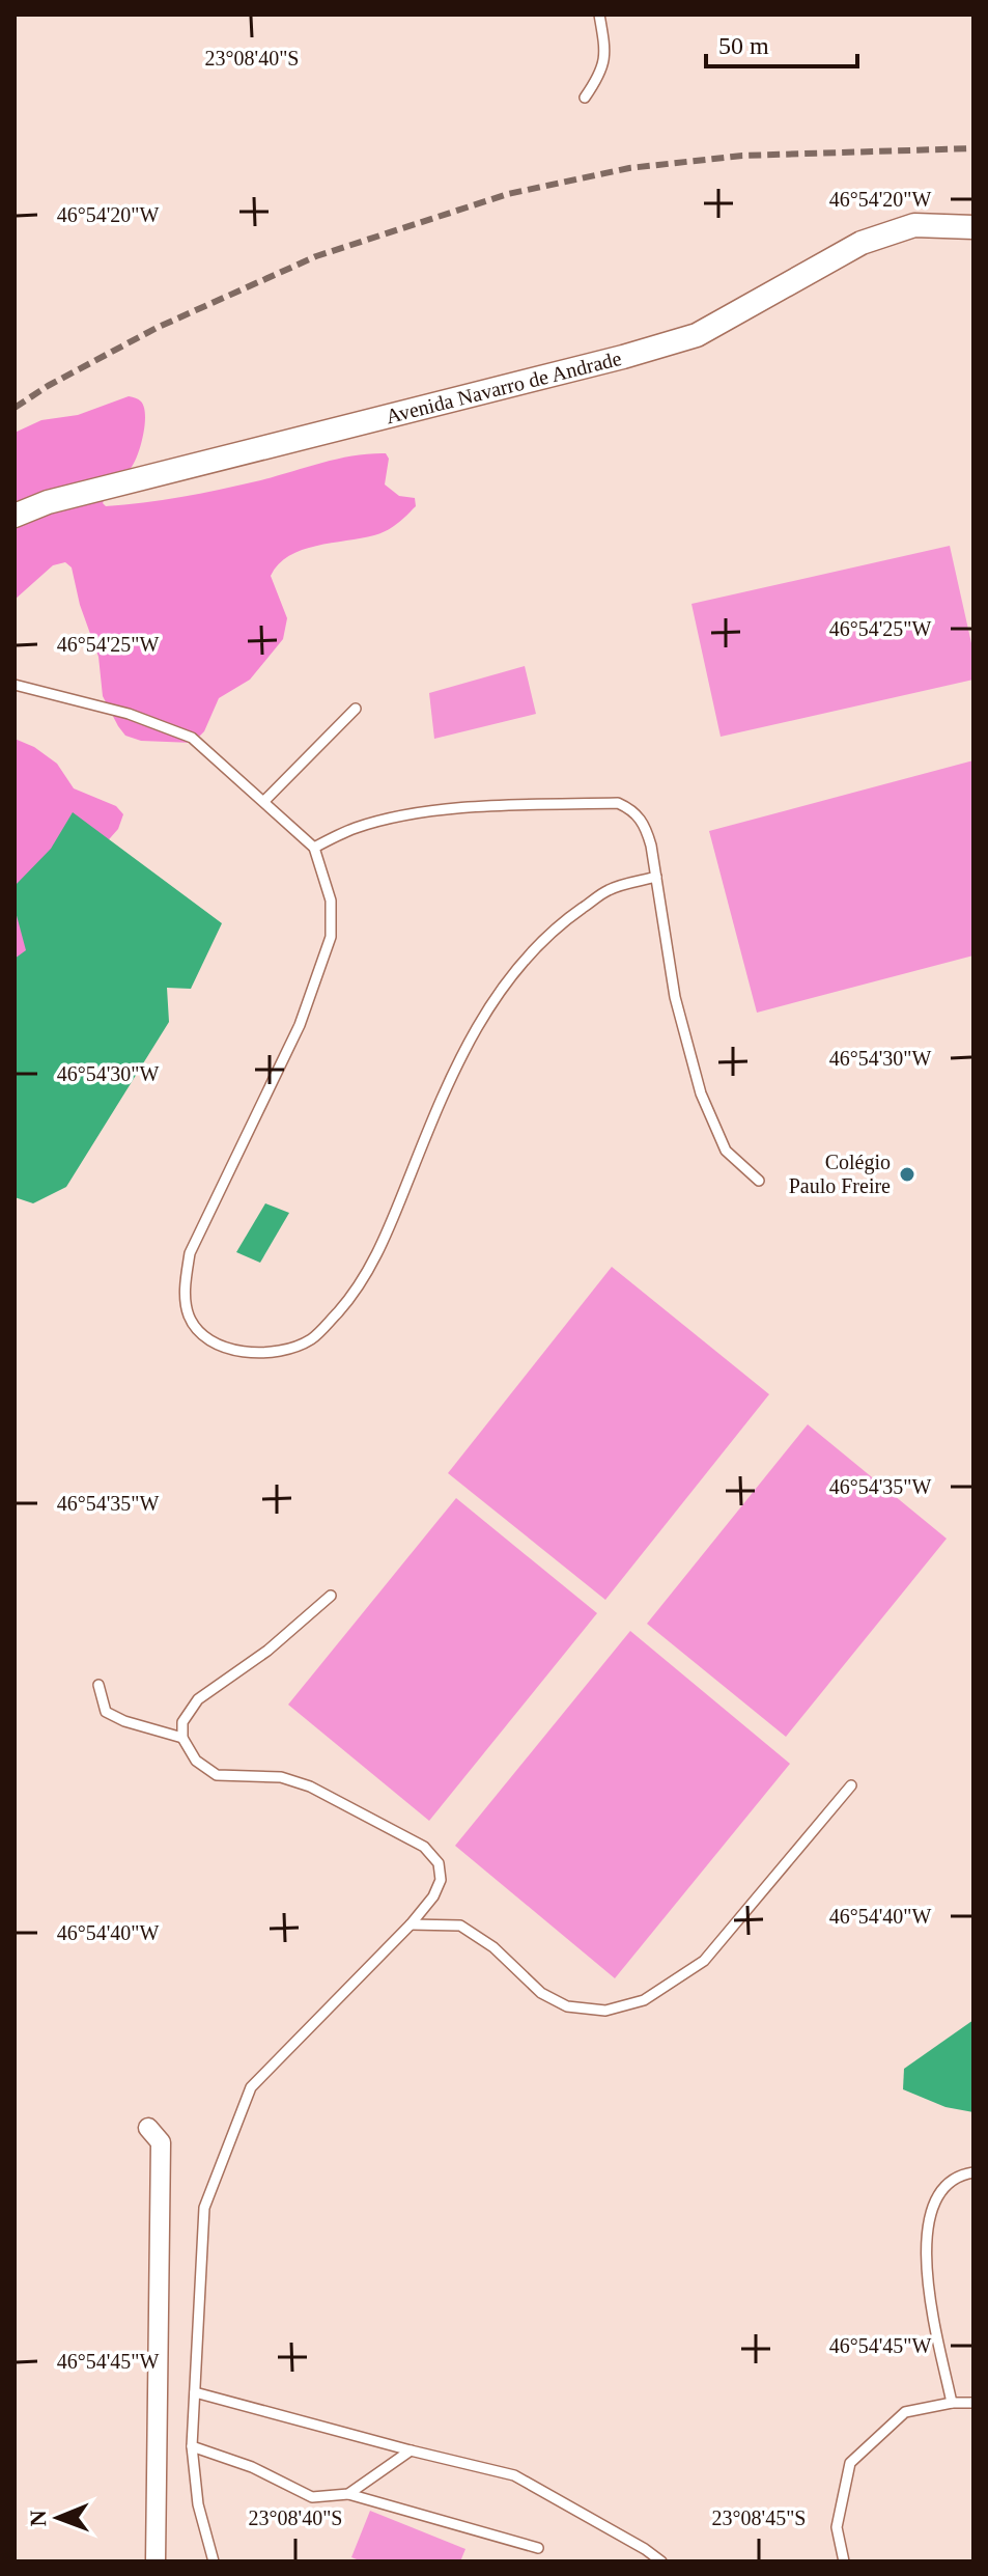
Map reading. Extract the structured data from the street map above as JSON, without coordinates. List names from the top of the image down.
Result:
{
  "streets": {
    "street": ["Avenida Navarro de Andrade"]
  },
  "places": ["Colégio Paulo Freire"],
  "scale_bar": "50 m",
  "north": "left",
  "coordinates": [
    "23°08'40\"S",
    "46°54'20\"W",
    "46°54'25\"W",
    "46°54'30\"W",
    "46°54'35\"W",
    "46°54'40\"W",
    "46°54'45\"W",
    "23°08'45\"S"
  ]
}
